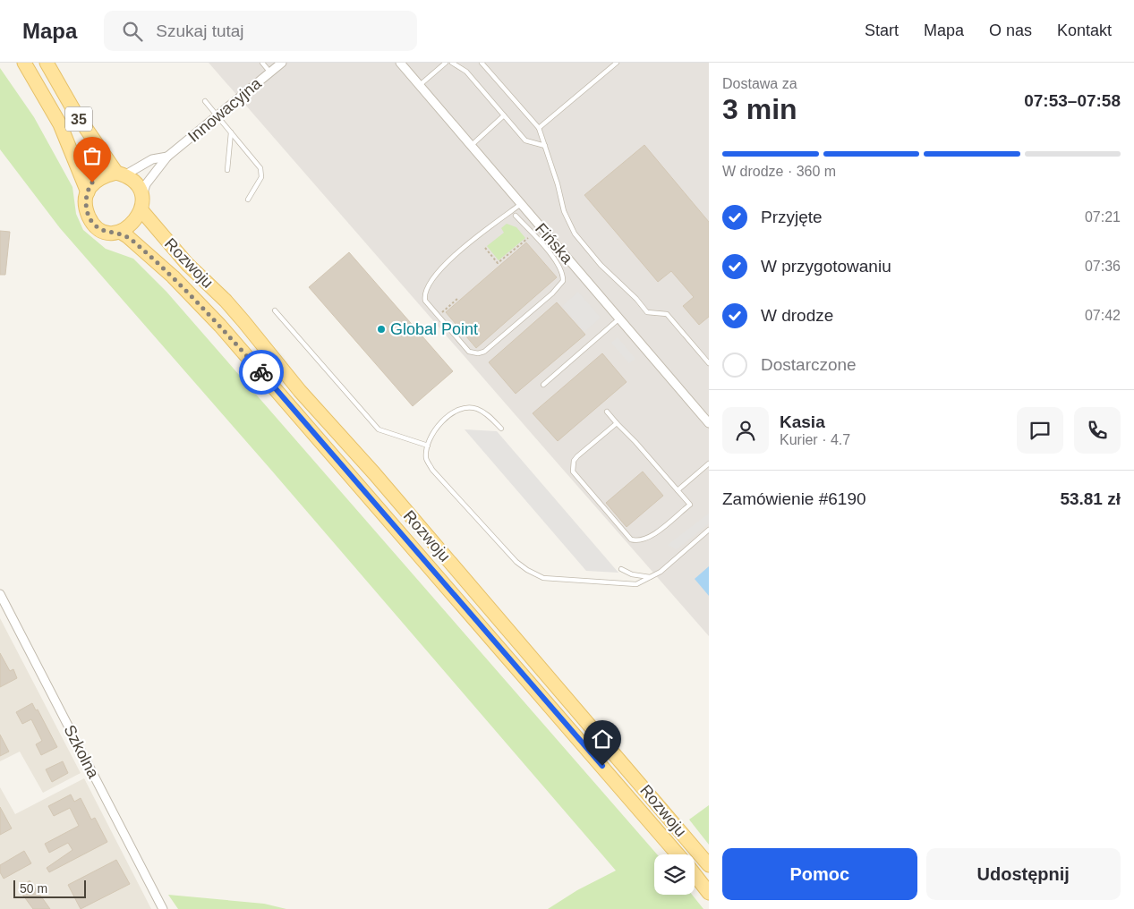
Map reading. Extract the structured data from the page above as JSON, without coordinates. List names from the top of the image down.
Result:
{
  "streets": {
    "main road": ["35", "Rozwoju"],
    "street": ["Innowacyjna", "Fińska", "Szkolna"]
  },
  "crossings": [
    ["Innowacyjna", "35"],
    ["Innowacyjna", "Rozwoju"],
    ["35", "Rozwoju"]
  ],
  "places": ["Global Point"],
  "scale_bar": "50 m",
  "page": {
    "header": "Mapa",
    "search": "Szukaj tutaj",
    "nav": [
      "Start",
      "Mapa",
      "O nas",
      "Kontakt"
    ],
    "heading": ["3 min", "Dostawa za", "07:53–07:58"],
    "panel": [
      "Kasia",
      "Kurier · 4.7",
      "Zamówienie #6190",
      "53.81 zł"
    ],
    "bar": "W drodze · 360 m",
    "list": [
      ["Przyjęte", "07:21"],
      ["W przygotowaniu", "07:36"],
      ["W drodze", "07:42"],
      "Dostarczone"
    ],
    "buttons": ["Pomoc", "Udostępnij"],
    "scale": "50 m"
  }
}
